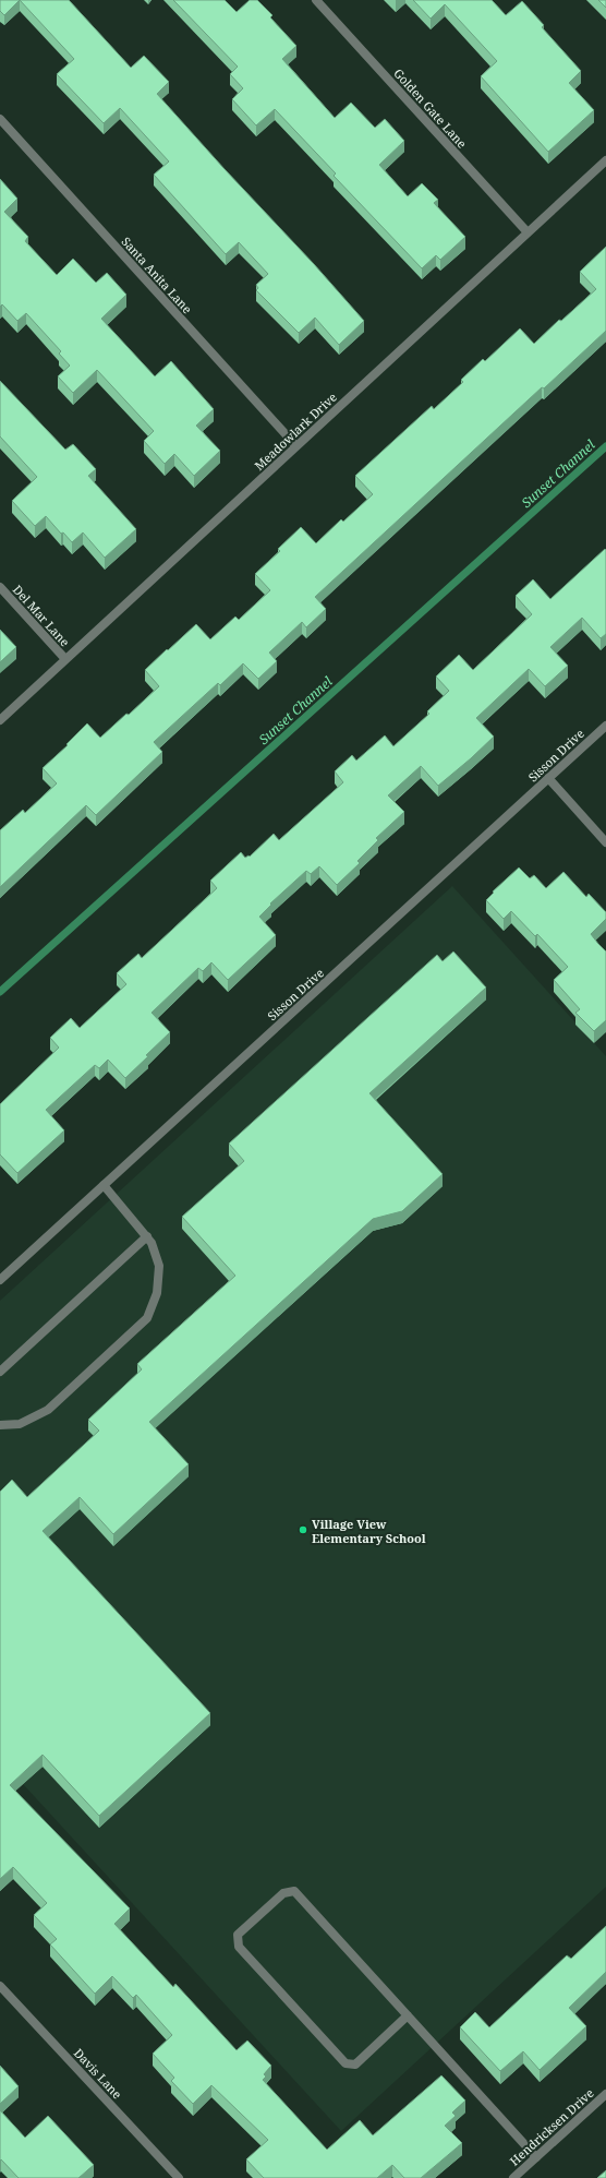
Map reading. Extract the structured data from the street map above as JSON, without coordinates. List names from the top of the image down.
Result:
{
  "streets": {
    "street": [
      "Golden Gate Lane",
      "Santa Anita Lane",
      "Meadowlark Drive",
      "Del Mar Lane",
      "Sisson Drive",
      "Davis Lane",
      "Hendricksen Drive"
    ]
  },
  "crossings": [
    ["Golden Gate Lane", "Meadowlark Drive"],
    ["Santa Anita Lane", "Meadowlark Drive"],
    ["Meadowlark Drive", "Del Mar Lane"]
  ],
  "water": ["Sunset Channel"],
  "places": ["Village View Elementary School"]
}
